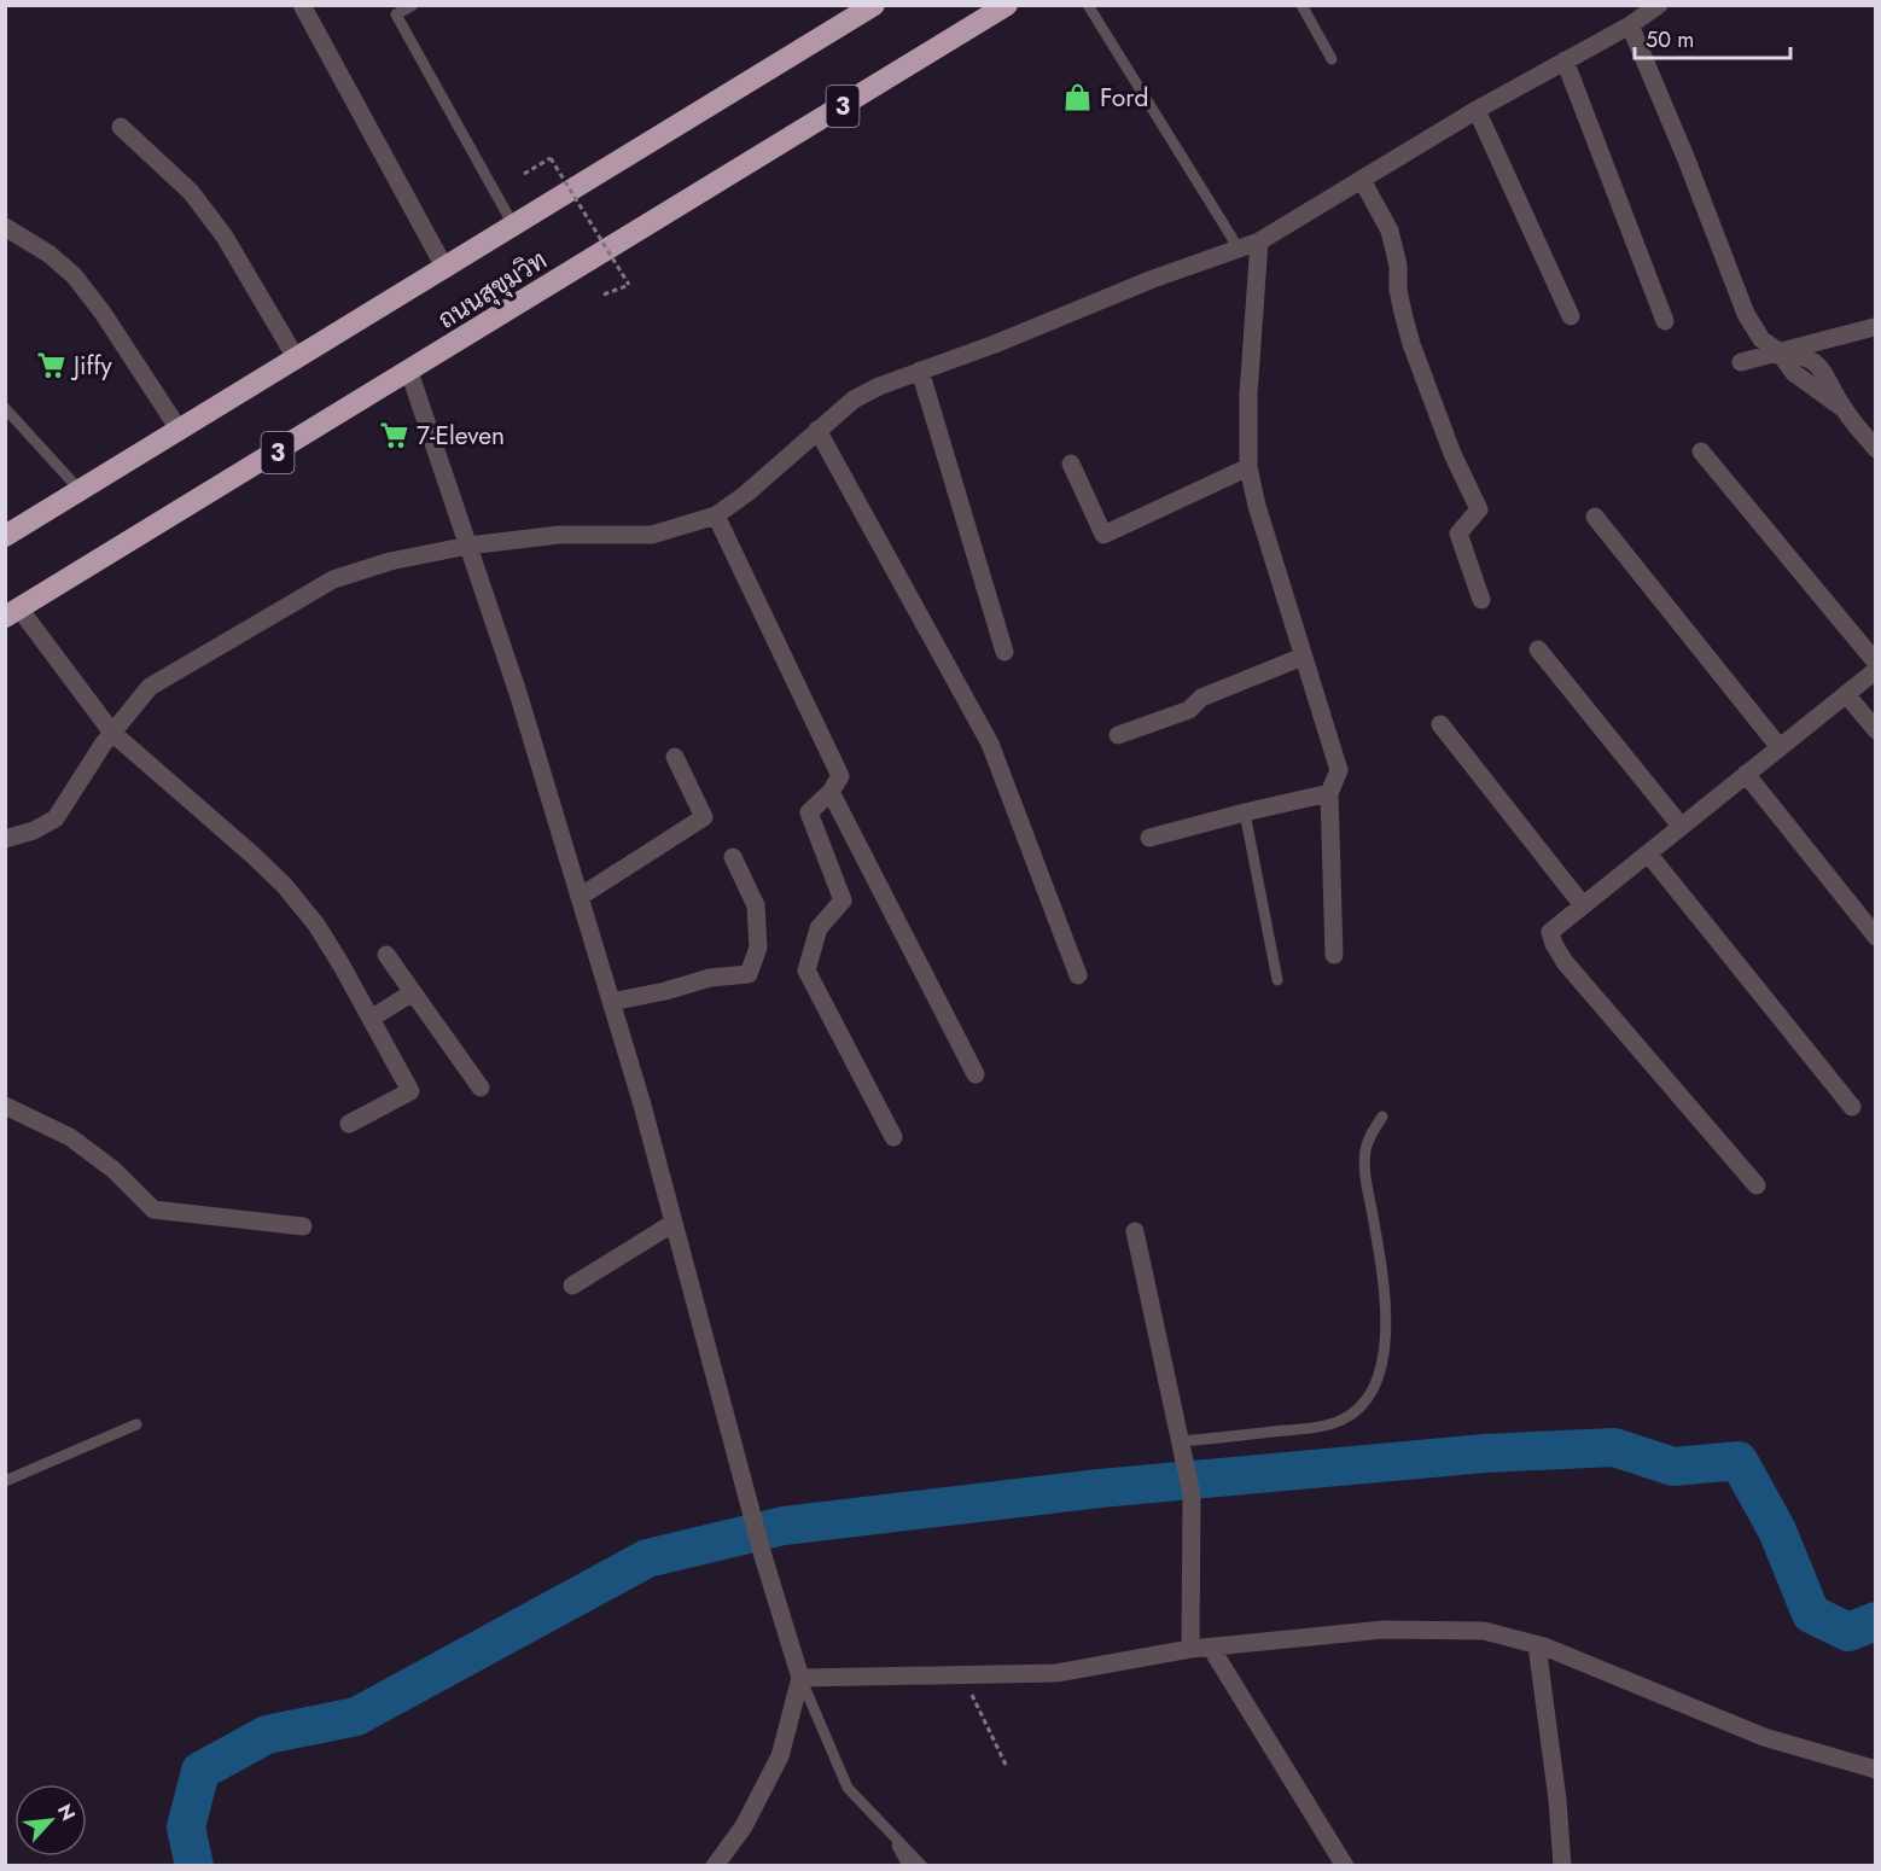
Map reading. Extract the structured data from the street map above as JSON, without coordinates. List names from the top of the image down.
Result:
{
  "streets": {
    "highway": ["3", "ถนนสุขุมวิท"]
  },
  "places": {
    "shop": ["Ford"],
    "supermarket": ["Jiffy", "7-Eleven"]
  },
  "scale_bar": "50 m",
  "north": "top right"
}
